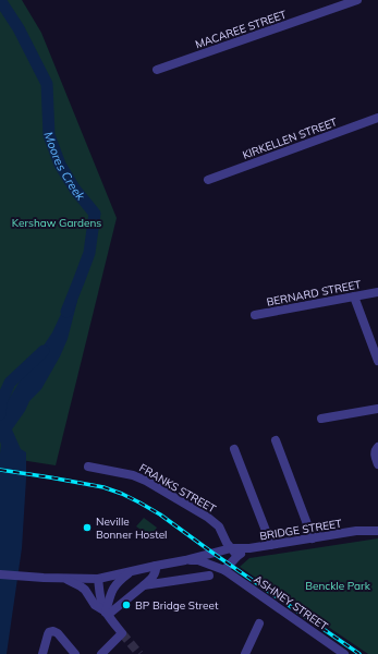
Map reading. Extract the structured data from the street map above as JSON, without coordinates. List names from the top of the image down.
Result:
{
  "streets": {
    "street": [
      "MACAREE STREET",
      "KIRKELLEN STREET",
      "BERNARD STREET",
      "FRANKS STREET",
      "BRIDGE STREET",
      "ASHNEY STREET"
    ]
  },
  "crossings": [
    ["FRANKS STREET", "BRIDGE STREET"],
    ["BRIDGE STREET", "ASHNEY STREET"]
  ],
  "water": ["Moores Creek"],
  "parks": ["Kershaw Gardens", "Benckle Park"],
  "places": ["Neville Bonner Hostel", "BP Bridge Street"]
}
